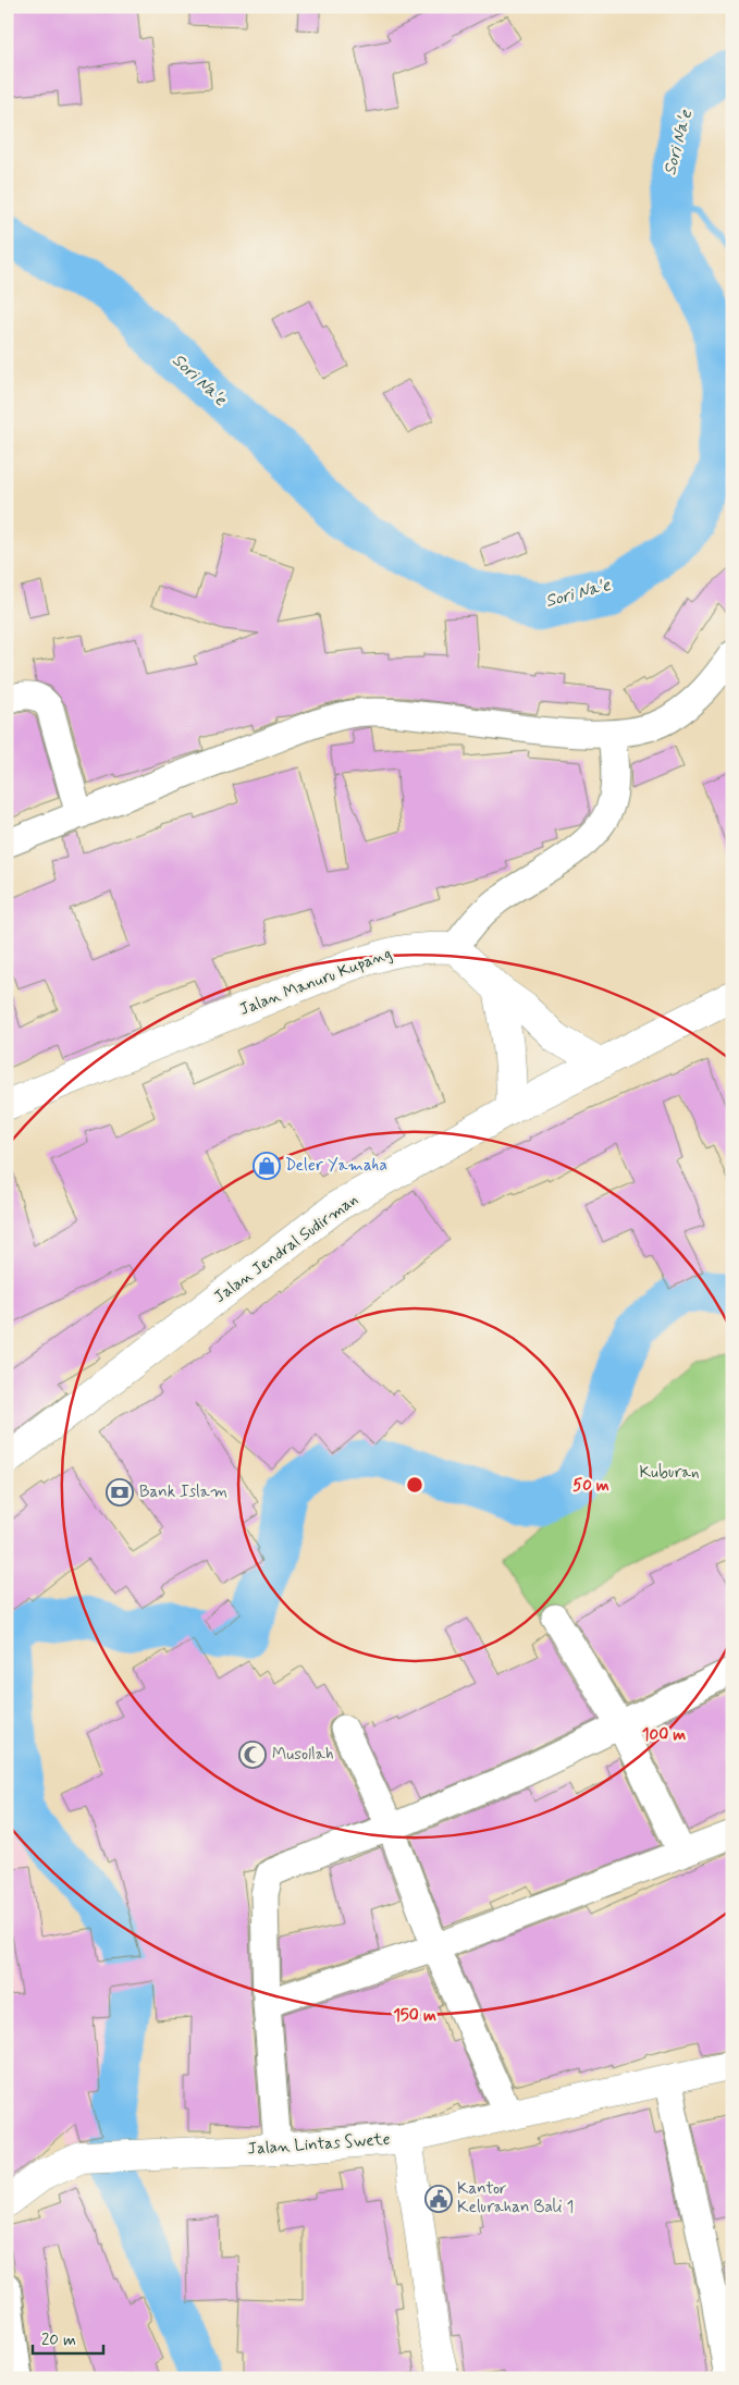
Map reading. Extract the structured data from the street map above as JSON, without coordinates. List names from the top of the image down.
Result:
{
  "streets": {
    "main road": ["Jalan Manuru Kupang", "Jalan Jendral Sudirman", "Jalan Lintas Swete"]
  },
  "water": ["Sori Na'e"],
  "parks": ["Kuburan"],
  "places": {
    "shop": ["Deler Yamaha"],
    "bank": ["Bank Islam"],
    "mosque": ["Musollah"],
    "public building": ["Kantor Kelurahan Bali 1"]
  },
  "scale_bar": "20 m",
  "rings": ["50 m", "100 m", "150 m"]
}
